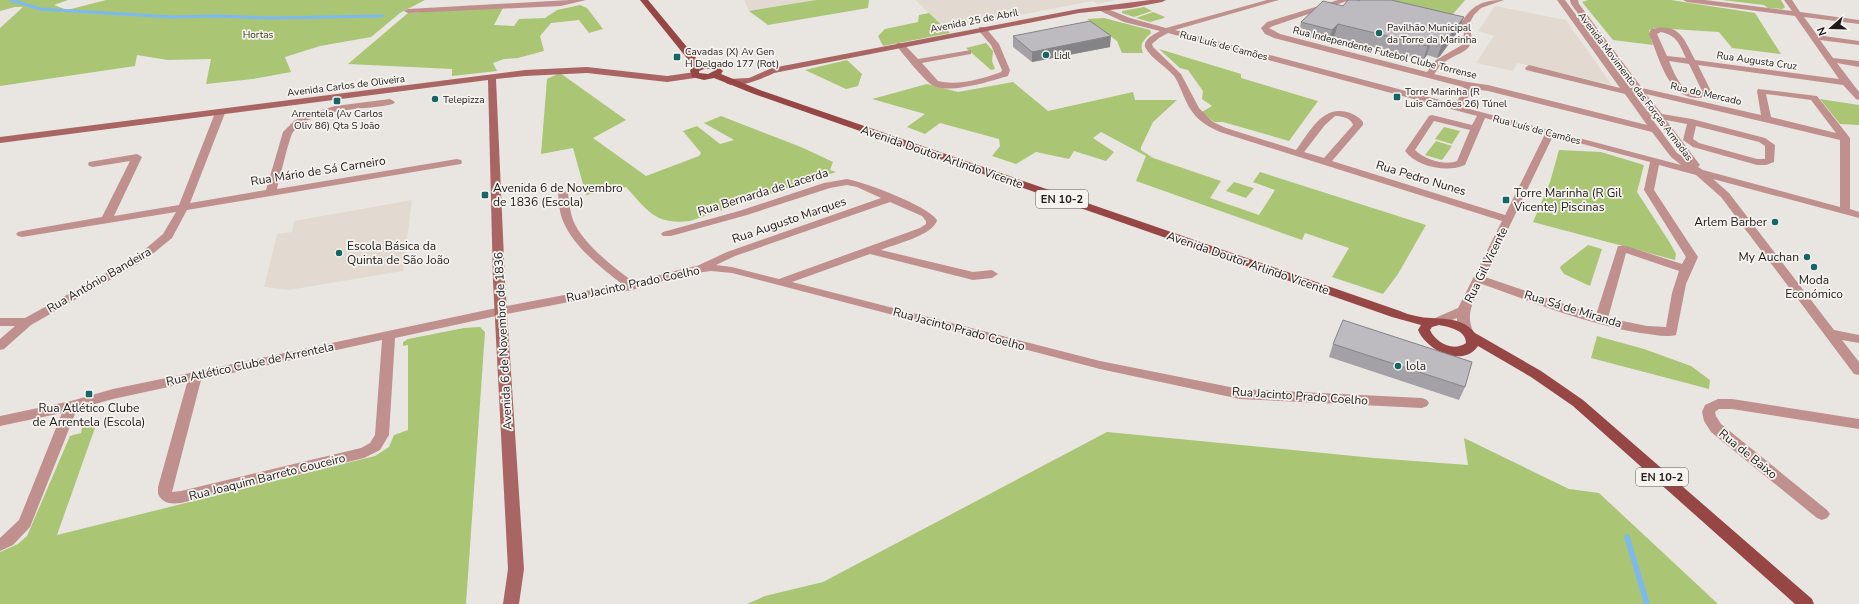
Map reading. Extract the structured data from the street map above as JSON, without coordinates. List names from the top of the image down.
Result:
{
  "streets": {
    "main road": [
      "Avenida 25 de Abril",
      "Avenida Carlos de Oliveira",
      "Avenida Doutor Arlindo Vicente",
      "EN 10-2",
      "Avenida 6 de Novembro de 1836"
    ],
    "street": [
      "Rua Luís de Camões",
      "Rua Independente Futebol Clube Torrense",
      "Rua Augusta Cruz",
      "Avenida Movimento das Forças Armadas",
      "Rua do Mercado",
      "Rua Mário de Sá Carneiro",
      "Rua Pedro Nunes",
      "Rua Bernarda de Lacerda",
      "Rua Augusto Marques",
      "Rua Gil Vicente",
      "Rua António Bandeira",
      "Rua Jacinto Prado Coelho",
      "Rua Sá de Miranda",
      "Rua Atlético Clube de Arrentela",
      "Rua de Baixo",
      "Rua Joaquim Barreto Couceiro"
    ]
  },
  "crossings": [
    ["Avenida 25 de Abril", "Rua Luís de Camões"],
    ["Avenida 25 de Abril", "Avenida Doutor Arlindo Vicente"],
    ["Rua Luís de Camões", "Avenida Movimento das Forças Armadas"],
    ["Rua Luís de Camões", "Rua Pedro Nunes"],
    ["Rua Luís de Camões", "Rua Gil Vicente"],
    ["Rua Luís de Camões", "Rua Sá de Miranda"],
    ["Rua Independente Futebol Clube Torrense", "Avenida Movimento das Forças Armadas"],
    ["Avenida Carlos de Oliveira", "Avenida Doutor Arlindo Vicente"],
    ["Avenida Carlos de Oliveira", "Rua António Bandeira"],
    ["Avenida Carlos de Oliveira", "Avenida 6 de Novembro de 1836"],
    ["Avenida Movimento das Forças Armadas", "Rua do Mercado"],
    ["Avenida Doutor Arlindo Vicente", "EN 10-2"],
    ["Avenida Doutor Arlindo Vicente", "Rua Gil Vicente"],
    ["Rua Mário de Sá Carneiro", "Rua António Bandeira"],
    ["Rua Pedro Nunes", "Rua Gil Vicente"],
    ["Rua Bernarda de Lacerda", "Rua Augusto Marques"],
    ["Rua Bernarda de Lacerda", "Rua Jacinto Prado Coelho"],
    ["EN 10-2", "Rua Gil Vicente"],
    ["Rua Augusto Marques", "Rua Jacinto Prado Coelho"],
    ["Rua Gil Vicente", "Rua Sá de Miranda"],
    ["Rua Jacinto Prado Coelho", "Avenida 6 de Novembro de 1836"],
    ["Rua Jacinto Prado Coelho", "Rua Atlético Clube de Arrentela"],
    ["Avenida 6 de Novembro de 1836", "Rua Atlético Clube de Arrentela"],
    ["Rua Atlético Clube de Arrentela", "Rua Joaquim Barreto Couceiro"]
  ],
  "parks": ["Hortas"],
  "places": {
    "other": [
      "Pavilhão Municipal da Torre da Marinha",
      "Lidl",
      "Telepizza",
      "Arlem Barber",
      "Escola Básica da Quinta de São João",
      "My Auchan",
      "Moda Económico",
      "lola"
    ],
    "transit": [
      "Cavadas (X) Av Gen H Delgado 177 (Rot)",
      "Torre Marinha (R Luis Camões 26) Túnel",
      "Arrentela (Av Carlos Oliv 86) Qta S João",
      "Avenida 6 de Novembro de 1836 (Escola)",
      "Torre Marinha (R Gil Vicente) Piscinas",
      "Rua Atlético Clube de Arrentela (Escola)"
    ]
  },
  "north": "left"
}
